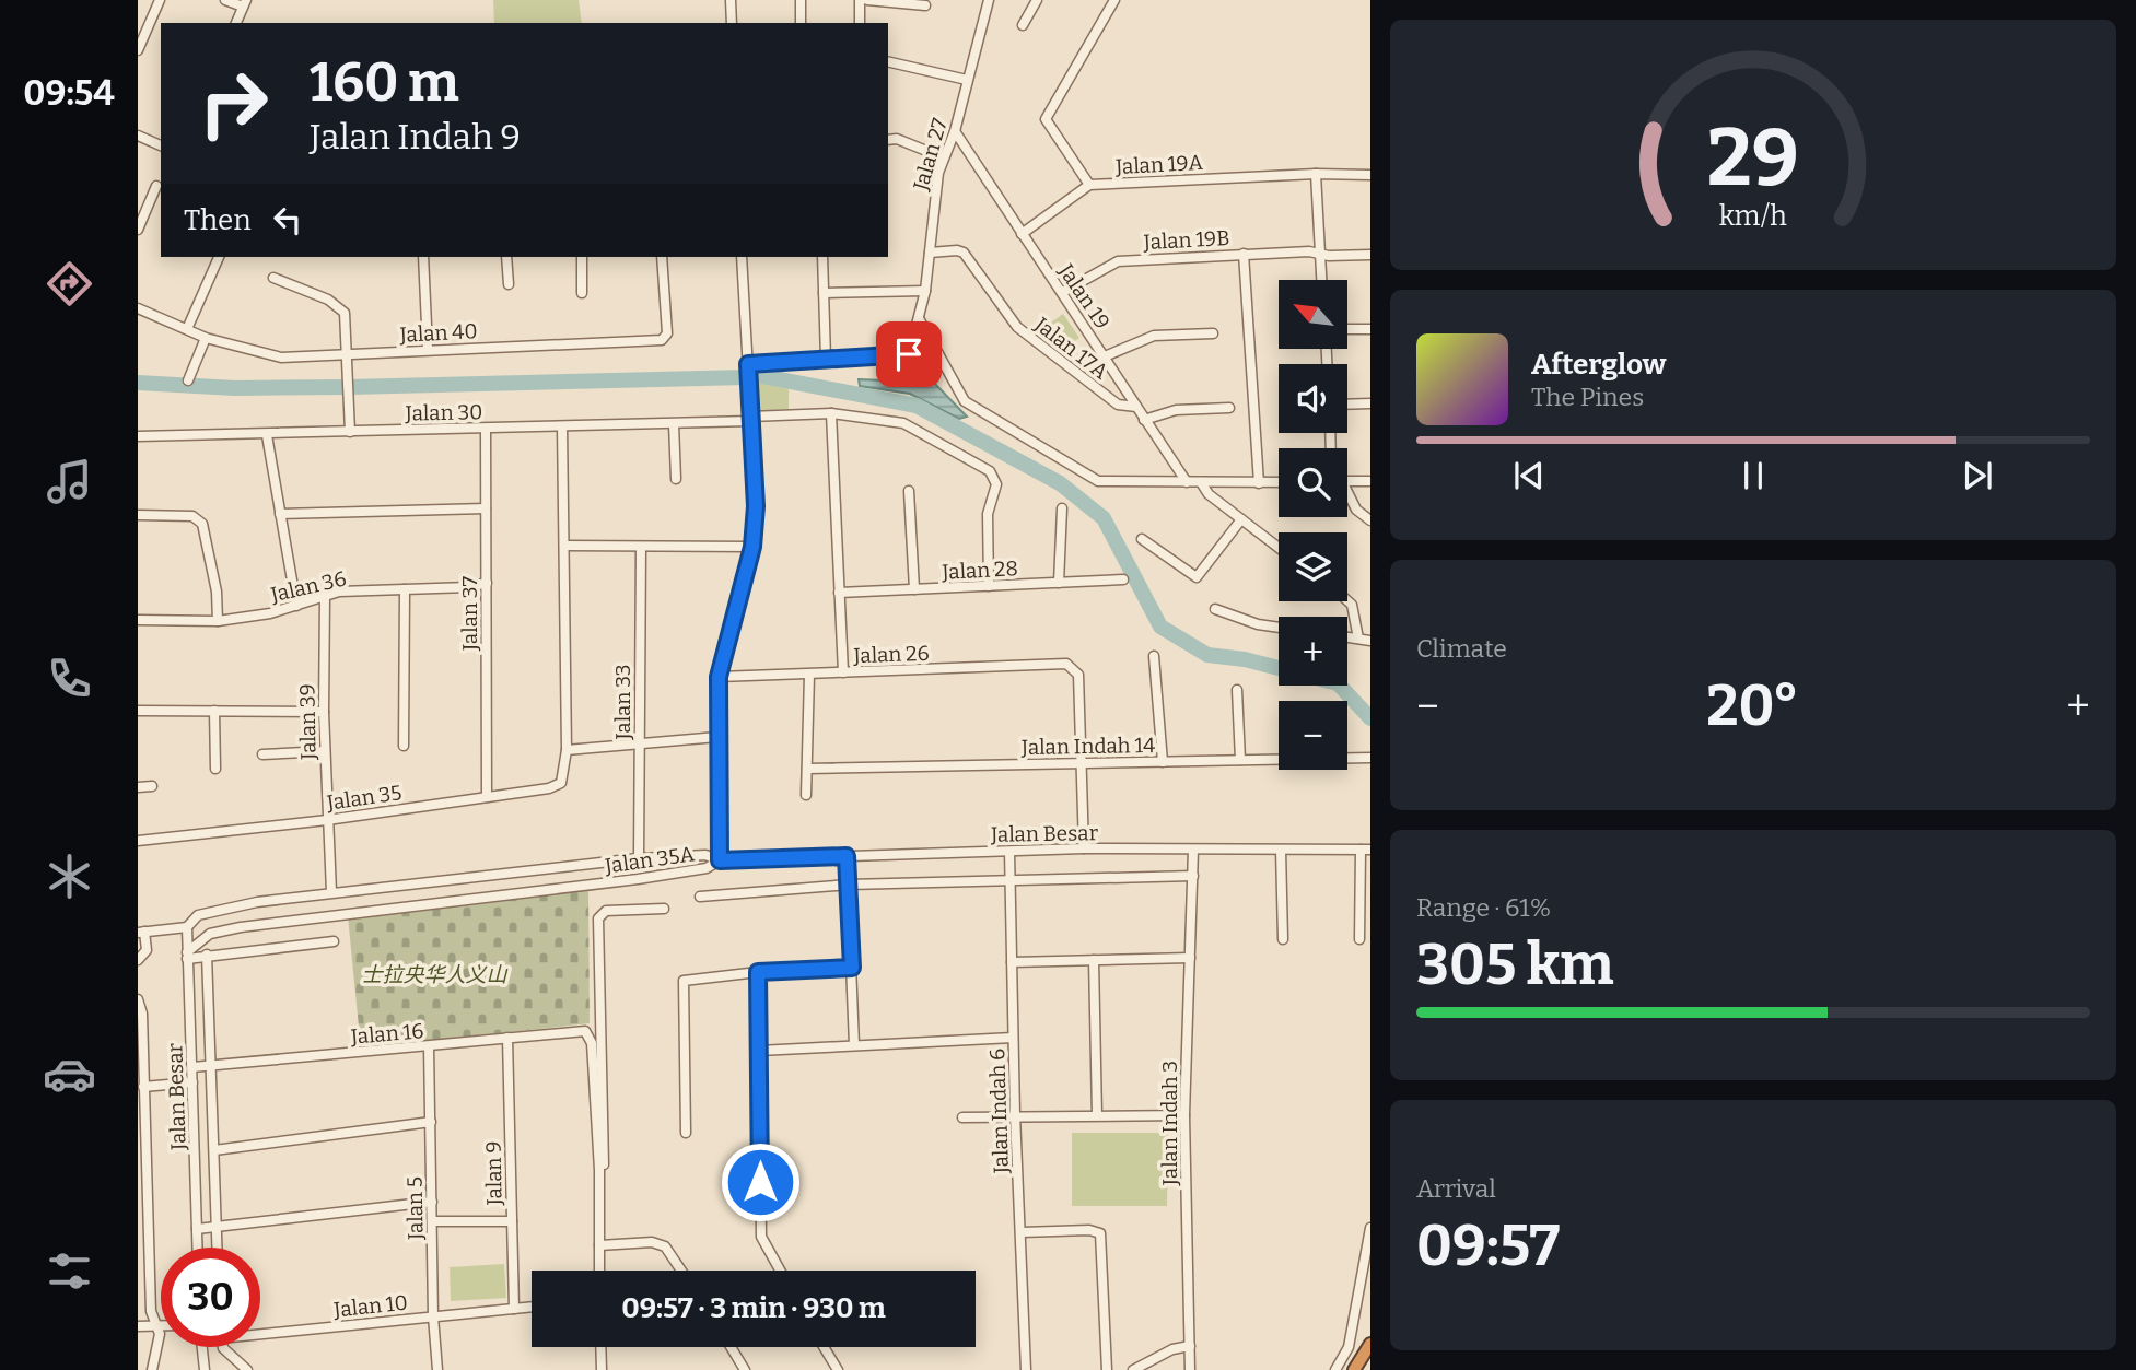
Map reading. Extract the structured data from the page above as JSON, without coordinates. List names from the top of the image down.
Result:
{
  "streets": {
    "street": [
      "Jalan 27",
      "Jalan 19A",
      "Jalan 19B",
      "Jalan 19",
      "Jalan 40",
      "Jalan 17A",
      "Jalan 30",
      "Jalan 28",
      "Jalan 36",
      "Jalan 37",
      "Jalan 26",
      "Jalan 33",
      "Jalan 39",
      "Jalan Indah 14",
      "Jalan 35",
      "Jalan Besar",
      "Jalan 35A",
      "Jalan 16",
      "Jalan Indah 6",
      "Jalan Indah 3",
      "Jalan 9",
      "Jalan 5",
      "Jalan 10"
    ]
  },
  "crossings": [
    ["Jalan 27", "Jalan 19"],
    ["Jalan 27", "Jalan 17A"],
    ["Jalan 19A", "Jalan 19"],
    ["Jalan 19B", "Jalan 19"],
    ["Jalan 19", "Jalan 17A"],
    ["Jalan 30", "Jalan 37"],
    ["Jalan 30", "Jalan 35"],
    ["Jalan 36", "Jalan 37"],
    ["Jalan 36", "Jalan 39"],
    ["Jalan 37", "Jalan 35"],
    ["Jalan 26", "Jalan Indah 14"],
    ["Jalan 33", "Jalan 35A"],
    ["Jalan 39", "Jalan 35"],
    ["Jalan 39", "Jalan 35A"],
    ["Jalan Besar", "Jalan 35A"],
    ["Jalan Besar", "Jalan 16"],
    ["Jalan Besar", "Jalan Indah 6"],
    ["Jalan Besar", "Jalan Indah 3"],
    ["Jalan 16", "Jalan 9"],
    ["Jalan 16", "Jalan 5"],
    ["Jalan 9", "Jalan 10"],
    ["Jalan 5", "Jalan 10"]
  ],
  "parks": ["士拉央华人义山"],
  "north": "top left",
  "page": {
    "tabs": "09:54",
    "turn": ["160 m", "Jalan Indah 9"],
    "then": "Then",
    "map_buttons": ["+", "−"],
    "song": ["Afterglow", "The Pines"],
    "tile": [
      "Climate",
      ["Range · 61%", "305 km"],
      ["Arrival", "09:57"]
    ],
    "heat": ["−", "20°", "+"],
    "limit": "30",
    "trip": "09:57 · 3 min · 930 m",
    "gauge": ["29", "km/h"]
  }
}
